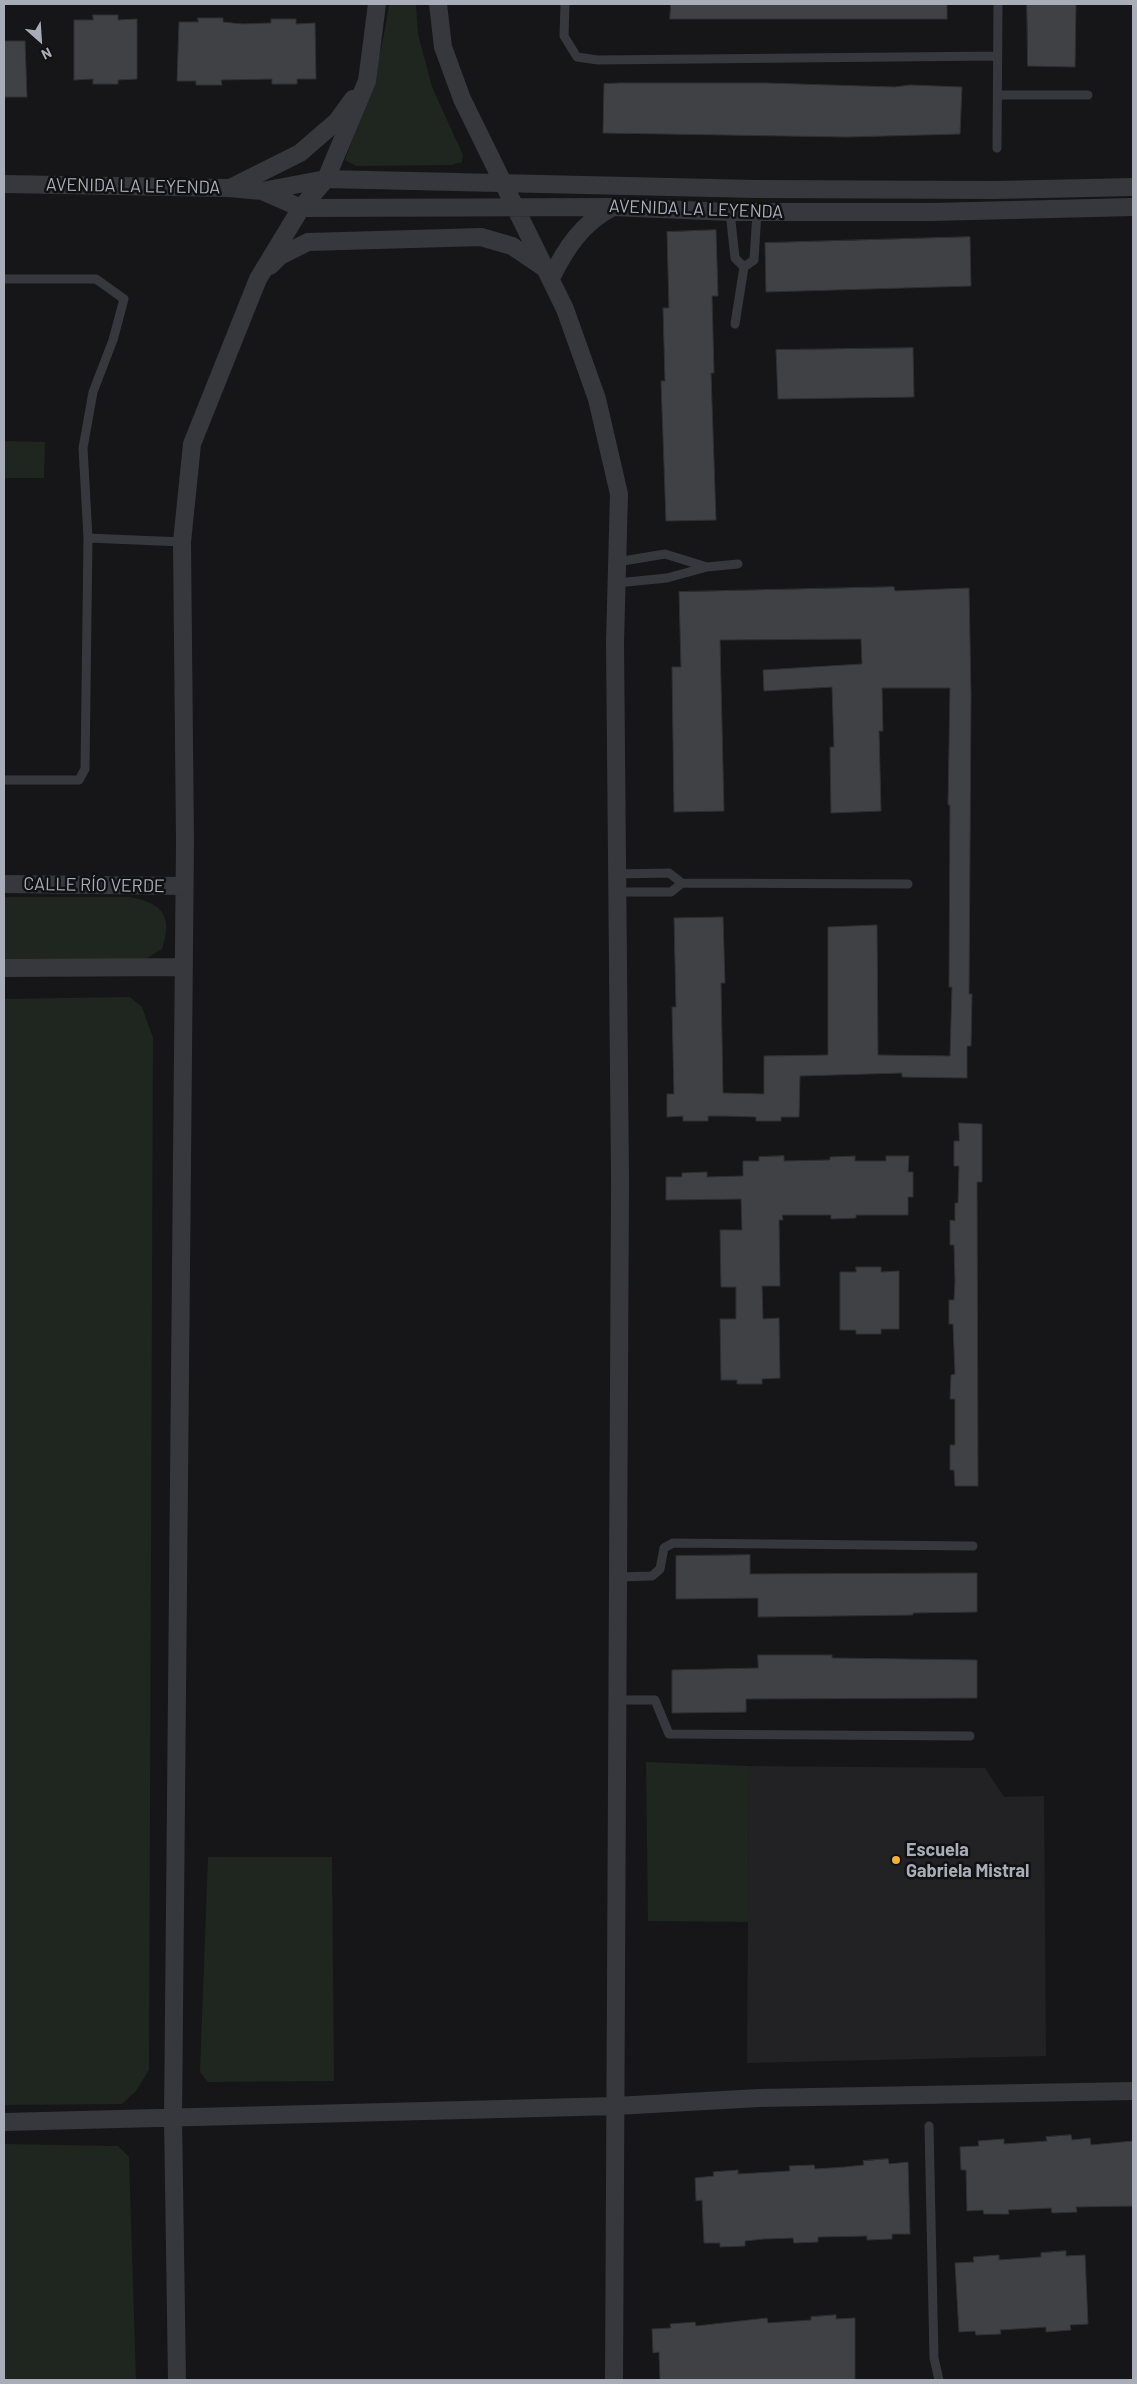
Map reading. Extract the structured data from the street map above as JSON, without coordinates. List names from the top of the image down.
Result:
{
  "streets": {
    "street": ["AVENIDA LA LEYENDA", "CALLE RÍO VERDE"]
  },
  "places": ["Escuela Gabriela Mistral"],
  "north": "bottom right"
}
